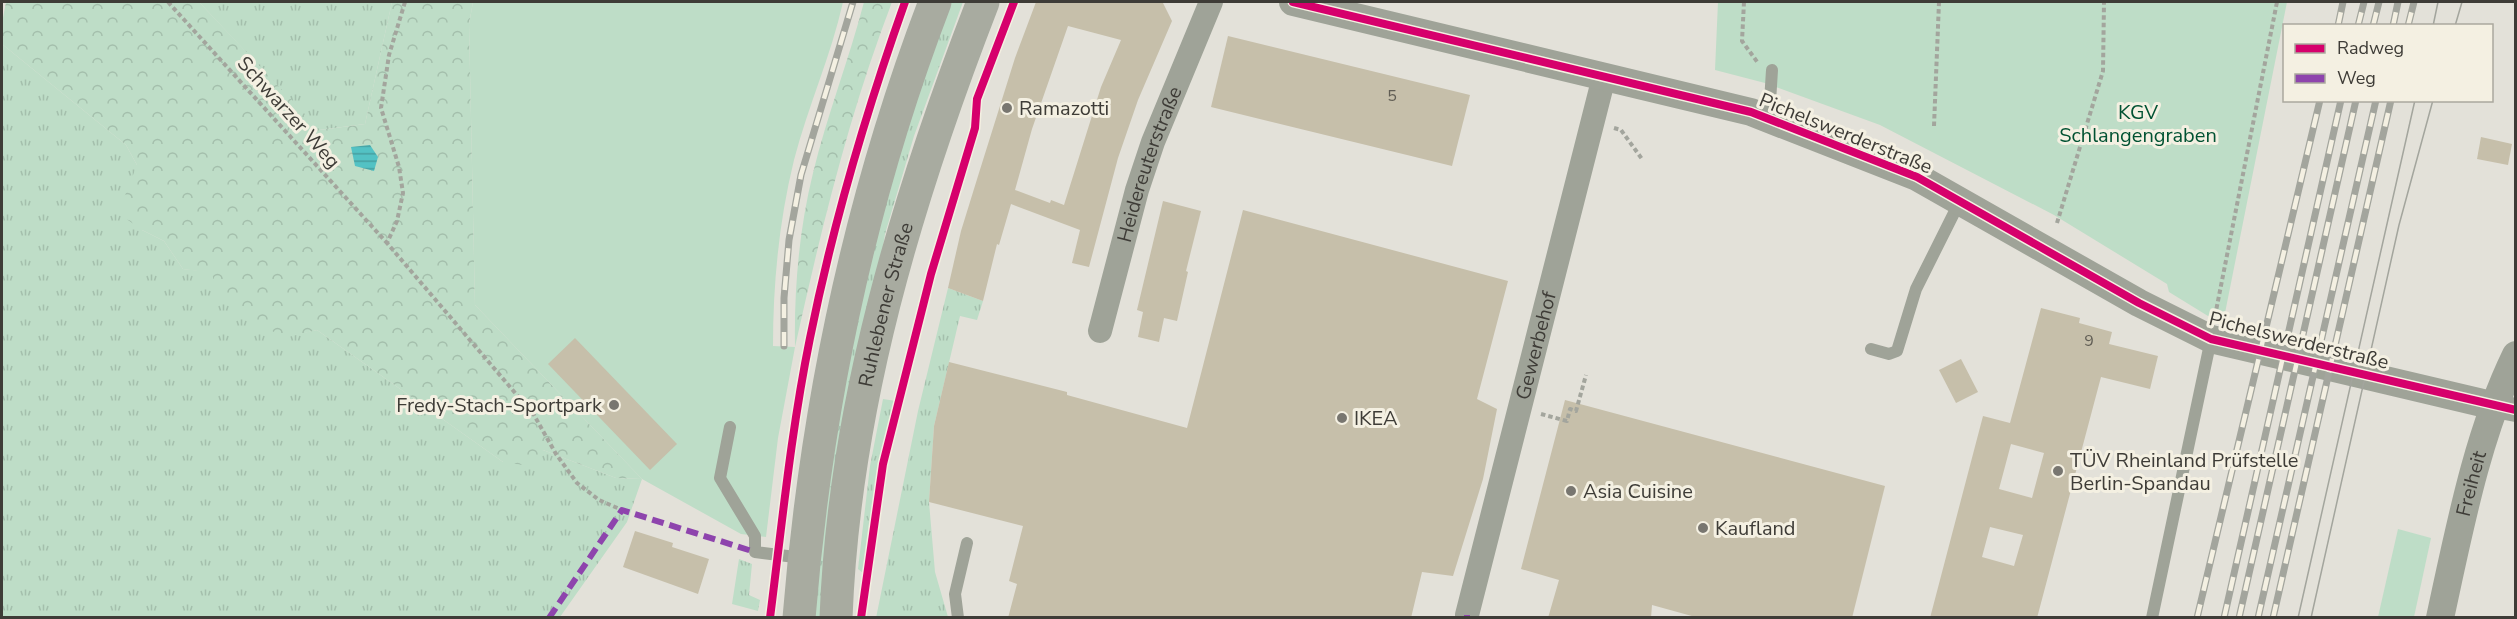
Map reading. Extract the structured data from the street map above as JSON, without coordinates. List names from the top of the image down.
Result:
{
  "streets": {
    "main road": ["Ruhlebener Straße"],
    "street": [
      "Pichelswerderstraße",
      "Heidereuterstraße",
      "Gewerbehof",
      "Freiheit"
    ],
    "path": ["Schwarzer Weg"]
  },
  "crossings": [
    ["Pichelswerderstraße", "Gewerbehof"],
    ["Pichelswerderstraße", "Freiheit"]
  ],
  "parks": ["KGV Schlangengraben"],
  "places": [
    "Ramazotti",
    "Fredy-Stach-Sportpark",
    "IKEA",
    "TÜV Rheinland Prüfstelle Berlin-Spandau",
    "Asia Cuisine",
    "Kaufland"
  ],
  "house_numbers": ["5", "9"],
  "legend": ["Radweg", "Weg"]
}
